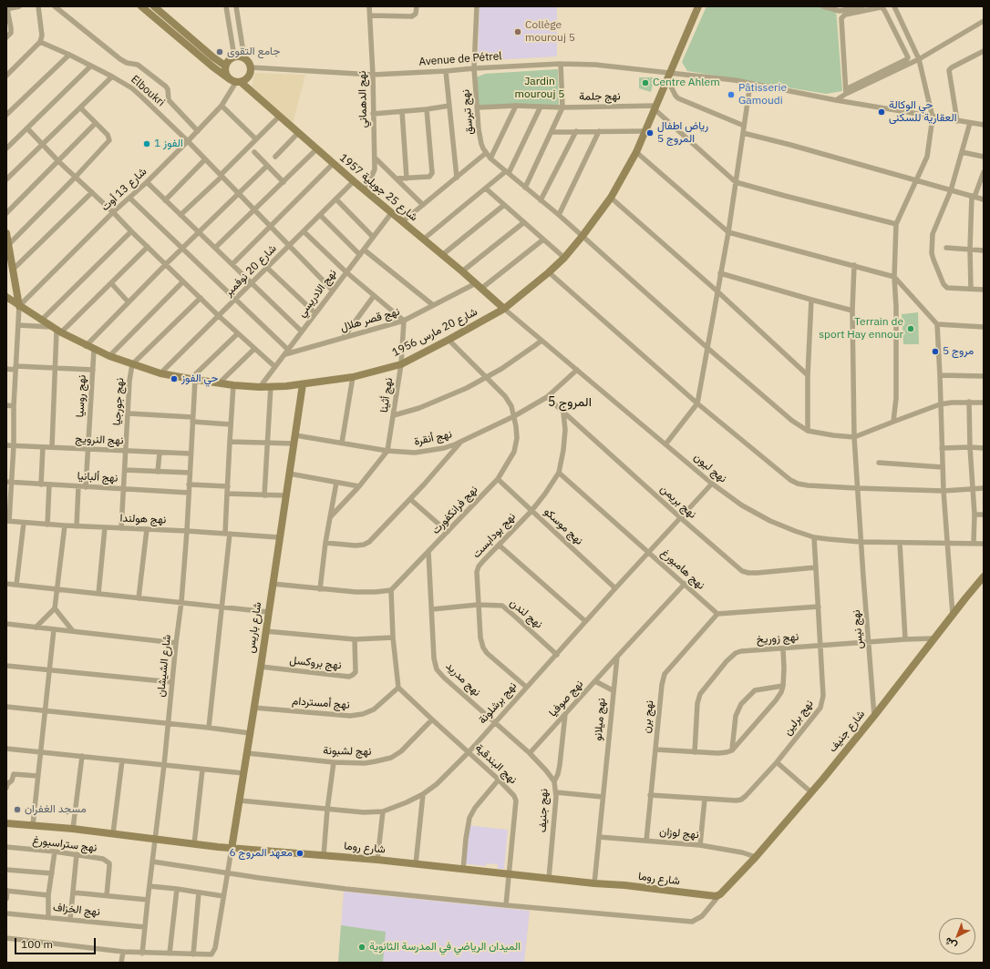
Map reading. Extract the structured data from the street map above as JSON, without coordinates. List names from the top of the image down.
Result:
{
  "streets": {
    "street": [
      "Avenue de Pétrel",
      "Elboukri",
      "نهج جلمة",
      "نهج الدهماني",
      "نهج تبرسق",
      "شارع 25 جويلية 1957",
      "شارع 13 أوت",
      "شارع 20 نوفمبر",
      "نهج الادريسي",
      "نهج قصر هلال",
      "شارع 20 مارس 1956",
      "نهج أثينا",
      "نهج روسيا",
      "نهج جورجيا",
      "نهج أنقرة",
      "نهج النرويج",
      "نهج ليون",
      "نهج ألبانيا",
      "نهج بريمن",
      "نهج فرانكفورت",
      "نهج هولندا",
      "نهج موسكو",
      "نهج بودابست",
      "نهج هامبورغ",
      "نهج لندن",
      "شارع باريس",
      "نهج نيس",
      "نهج زوريخ",
      "نهج بروكسل",
      "شارع الشيشان",
      "نهج مدريد",
      "نهج صوفيا",
      "نهج أمستردام",
      "نهج برشلونة",
      "نهج برن",
      "نهج برلين",
      "نهج ميلانو",
      "شارع جنيف",
      "نهج لشبونة",
      "نهج البندقية",
      "نهج جنيف",
      "نهج لوزان",
      "نهج ستراسبورغ",
      "شارع روما",
      "نهج الخزاف"
    ]
  },
  "crossings": [
    ["Avenue de Pétrel", "نهج الدهماني"],
    ["Avenue de Pétrel", "نهج تبرسق"],
    ["Avenue de Pétrel", "شارع 25 جويلية 1957"],
    ["Avenue de Pétrel", "شارع 13 أوت"],
    ["Avenue de Pétrel", "شارع 20 مارس 1956"],
    ["Elboukri", "شارع 13 أوت"],
    ["Elboukri", "شارع 20 نوفمبر"],
    ["Elboukri", "نهج الادريسي"],
    ["نهج جلمة", "نهج تبرسق"],
    ["نهج جلمة", "شارع 20 مارس 1956"],
    ["نهج الدهماني", "شارع 25 جويلية 1957"],
    ["نهج تبرسق", "شارع 20 مارس 1956"],
    ["شارع 25 جويلية 1957", "شارع 13 أوت"],
    ["شارع 25 جويلية 1957", "شارع 20 نوفمبر"],
    ["شارع 25 جويلية 1957", "نهج الادريسي"],
    ["شارع 25 جويلية 1957", "نهج قصر هلال"],
    ["شارع 25 جويلية 1957", "شارع 20 مارس 1956"],
    ["شارع 25 جويلية 1957", "نهج ليون"],
    ["شارع 13 أوت", "شارع 20 مارس 1956"],
    ["شارع 20 نوفمبر", "شارع 20 مارس 1956"],
    ["نهج الادريسي", "نهج قصر هلال"],
    ["نهج الادريسي", "شارع 20 مارس 1956"],
    ["نهج قصر هلال", "نهج أثينا"],
    ["شارع 20 مارس 1956", "نهج أثينا"],
    ["شارع 20 مارس 1956", "نهج روسيا"],
    ["شارع 20 مارس 1956", "نهج جورجيا"],
    ["شارع 20 مارس 1956", "نهج ليون"],
    ["شارع 20 مارس 1956", "نهج فرانكفورت"],
    ["شارع 20 مارس 1956", "شارع باريس"],
    ["شارع 20 مارس 1956", "شارع الشيشان"],
    ["نهج أثينا", "نهج أنقرة"],
    ["نهج روسيا", "نهج النرويج"],
    ["نهج روسيا", "نهج ألبانيا"],
    ["نهج جورجيا", "نهج النرويج"],
    ["نهج جورجيا", "نهج ألبانيا"],
    ["نهج جورجيا", "نهج هولندا"],
    ["نهج أنقرة", "نهج ليون"],
    ["نهج أنقرة", "نهج بريمن"],
    ["نهج أنقرة", "نهج فرانكفورت"],
    ["نهج أنقرة", "شارع باريس"],
    ["نهج النرويج", "شارع الشيشان"],
    ["نهج ليون", "نهج نيس"],
    ["نهج ليون", "نهج برشلونة"],
    ["نهج ليون", "نهج برلين"],
    ["نهج ألبانيا", "شارع الشيشان"],
    ["نهج بريمن", "نهج بودابست"],
    ["نهج بريمن", "نهج برشلونة"],
    ["نهج بريمن", "نهج برلين"],
    ["نهج فرانكفورت", "نهج موسكو"],
    ["نهج فرانكفورت", "نهج مدريد"],
    ["نهج هولندا", "شارع باريس"],
    ["نهج هولندا", "شارع الشيشان"],
    ["نهج موسكو", "نهج بودابست"],
    ["نهج موسكو", "نهج برشلونة"],
    ["نهج بودابست", "نهج هامبورغ"],
    ["نهج بودابست", "نهج لندن"],
    ["نهج بودابست", "نهج برشلونة"],
    ["نهج هامبورغ", "نهج برشلونة"],
    ["نهج هامبورغ", "نهج برن"],
    ["نهج لندن", "نهج مدريد"],
    ["نهج لندن", "نهج برشلونة"],
    ["شارع باريس", "نهج بروكسل"],
    ["شارع باريس", "نهج أمستردام"],
    ["شارع باريس", "نهج برشلونة"],
    ["شارع باريس", "نهج لشبونة"],
    ["شارع باريس", "شارع روما"],
    ["نهج نيس", "نهج زوريخ"],
    ["نهج نيس", "شارع جنيف"],
    ["نهج زوريخ", "نهج برلين"],
    ["نهج زوريخ", "شارع جنيف"],
    ["شارع الشيشان", "شارع روما"],
    ["شارع الشيشان", "نهج الخزاف"],
    ["نهج مدريد", "نهج صوفيا"],
    ["نهج مدريد", "نهج برشلونة"],
    ["نهج مدريد", "نهج جنيف"],
    ["نهج صوفيا", "نهج ميلانو"],
    ["نهج صوفيا", "نهج جنيف"],
    ["نهج أمستردام", "نهج البندقية"],
    ["نهج برشلونة", "نهج البندقية"],
    ["نهج برن", "نهج برلين"],
    ["نهج برن", "نهج لوزان"],
    ["نهج ميلانو", "نهج لوزان"],
    ["نهج ميلانو", "شارع روما"],
    ["شارع جنيف", "نهج لوزان"],
    ["شارع جنيف", "شارع روما"],
    ["نهج لشبونة", "نهج البندقية"],
    ["نهج البندقية", "شارع روما"],
    ["نهج جنيف", "شارع روما"]
  ],
  "districts": ["المروج 5"],
  "parks": ["Jardin mourouj 5"],
  "places": [
    "Collège mourouj 5",
    "جامع التقوى",
    "Centre Ahlem",
    "Pâtisserie Gamoudi",
    "حي الوكالة العقارية للسكنى",
    "رياض اطفال المروج 5",
    "الفوز 1",
    "Terrain de sport Hay ennour",
    "مروج 5",
    "حي الفوز",
    "مسجد الغفران",
    "معهد المروج 6",
    "الميدان الرياضي في المدرسة الثانوية"
  ],
  "scale_bar": "100 m",
  "north": "bottom left"
}
